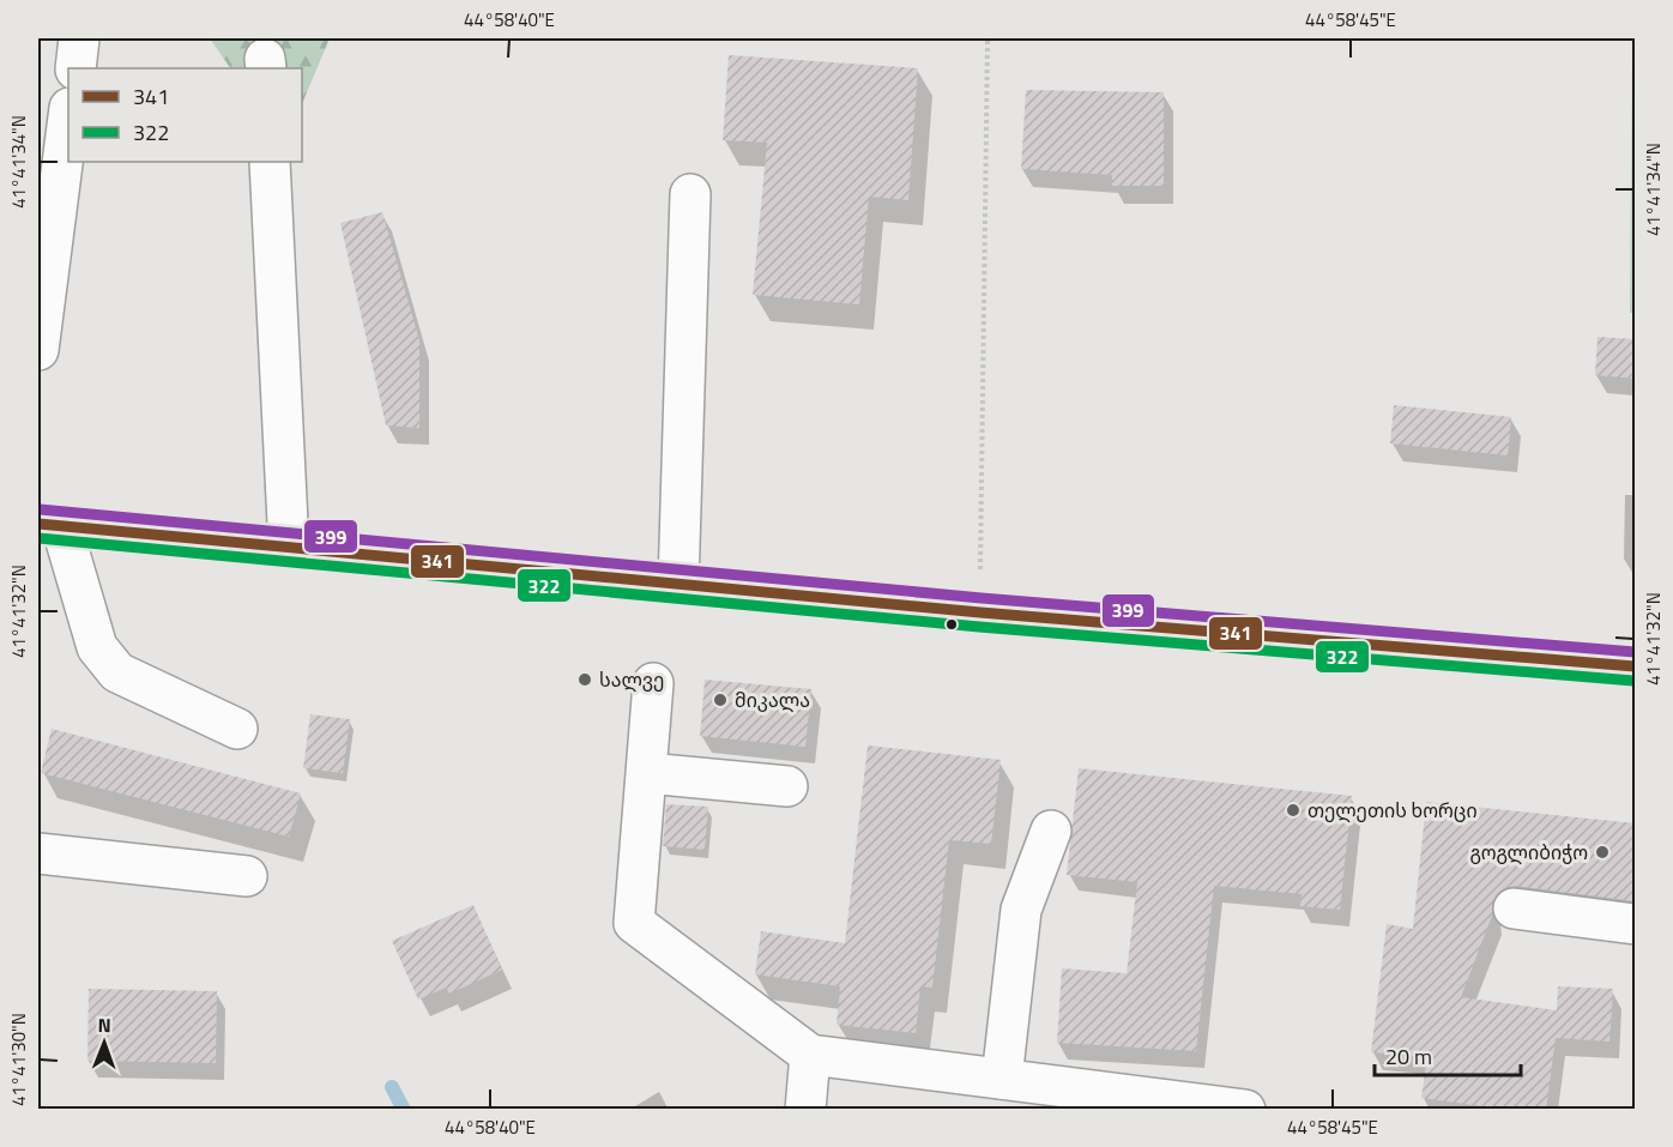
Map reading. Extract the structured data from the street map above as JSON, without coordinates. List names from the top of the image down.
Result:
{
  "places": [
    "სალვე",
    "მიკალა",
    "თელეთის ხორცი",
    "გოგლიბიჭო"
  ],
  "lines": ["transit line 399", "transit line 341", "transit line 322"],
  "legend": ["341", "322"],
  "scale_bar": "20 m",
  "north": "top",
  "coordinates": [
    "44°58'40\"E",
    "44°58'45\"E",
    "41°41'34\"N",
    "41°41'32\"N",
    "41°41'30\"N"
  ]
}
